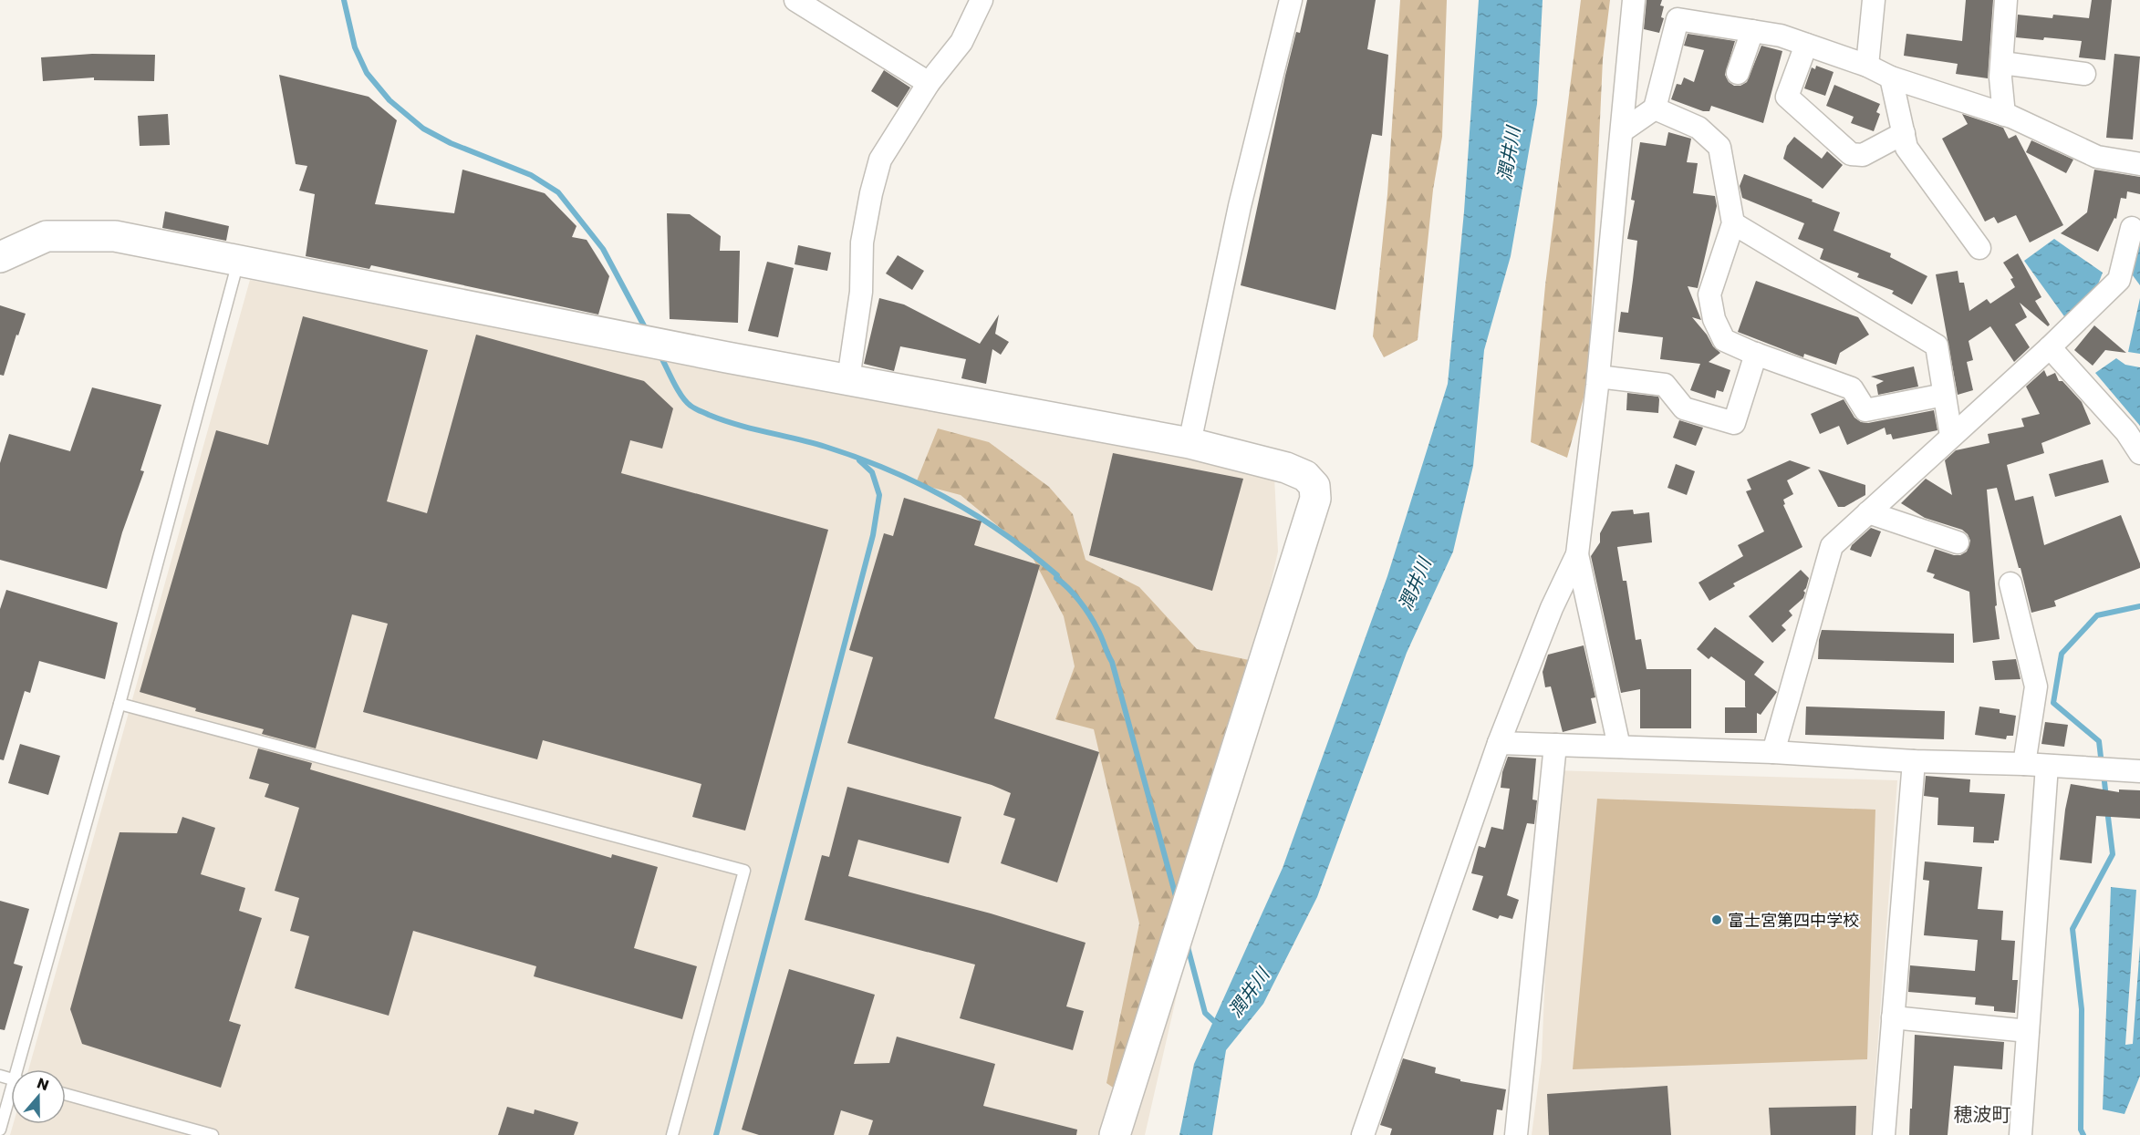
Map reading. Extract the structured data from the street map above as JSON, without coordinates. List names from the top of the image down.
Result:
{
  "districts": ["穂波町"],
  "water": ["潤井川"],
  "places": ["富士宮第四中学校"],
  "north": "top"
}
